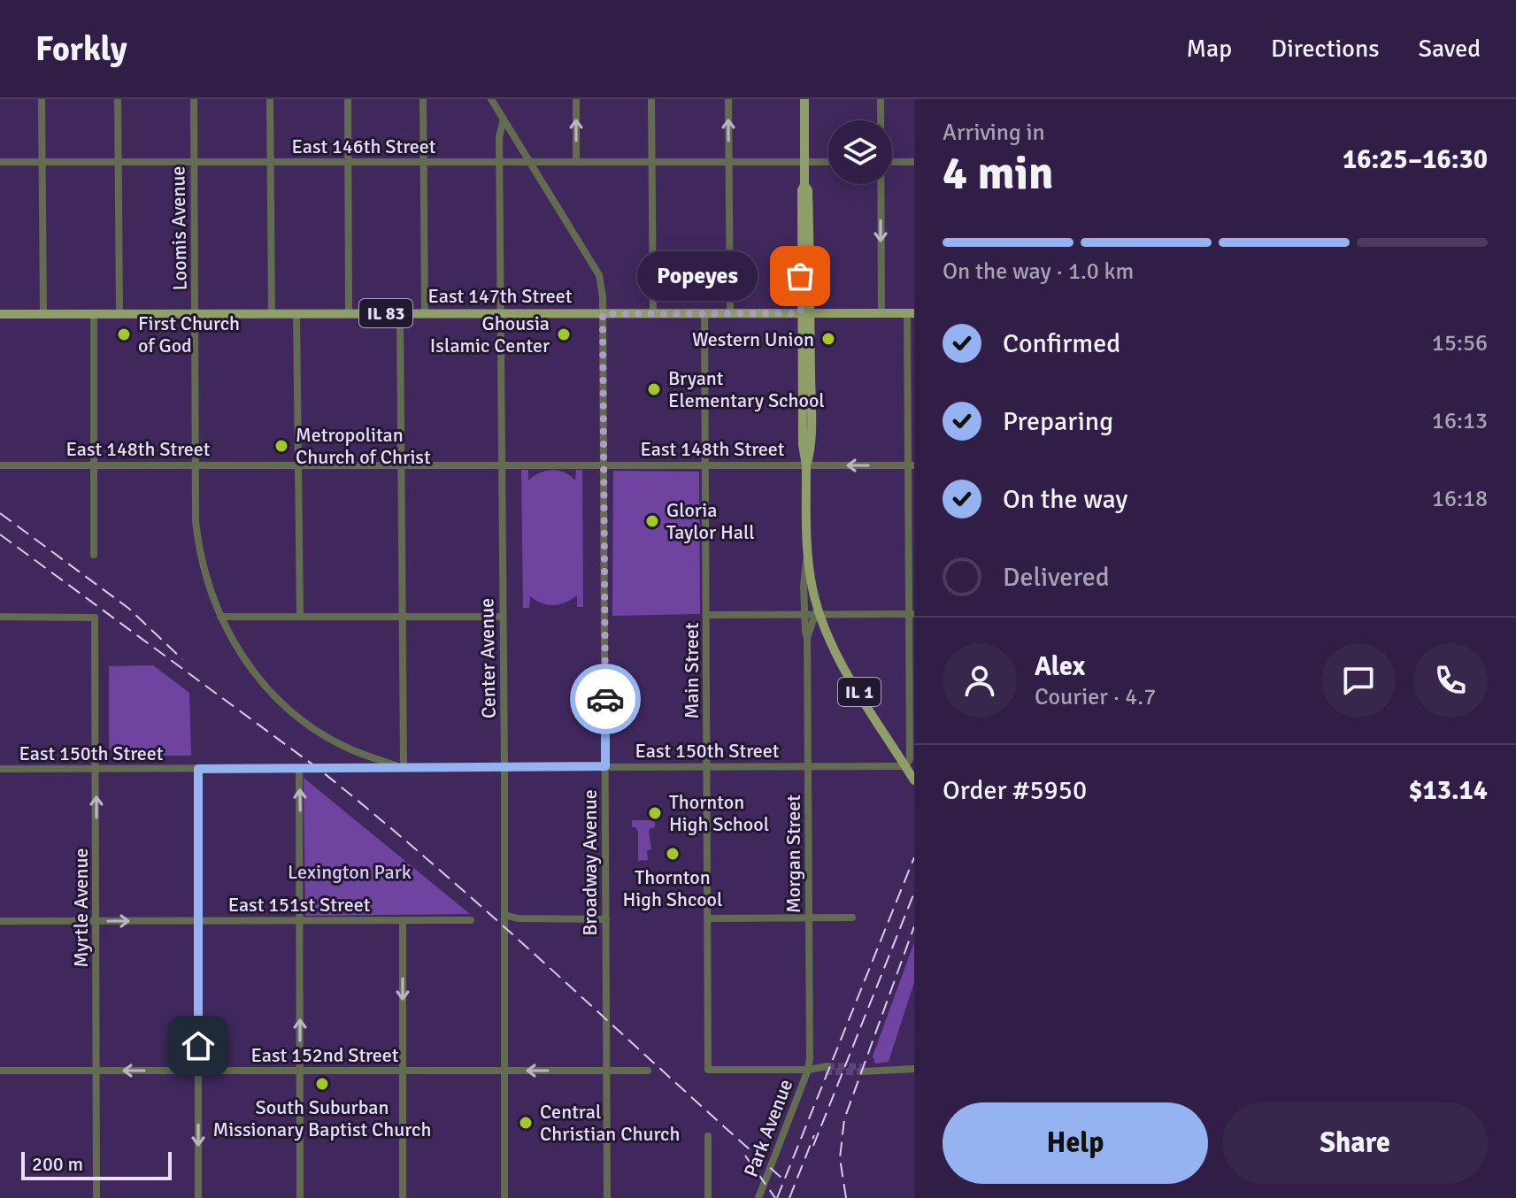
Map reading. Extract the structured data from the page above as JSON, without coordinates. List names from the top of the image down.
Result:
{
  "streets": {
    "main road": ["East 147th Street", "IL 83", "IL 1"],
    "street": [
      "East 146th Street",
      "Loomis Avenue",
      "East 148th Street",
      "Center Avenue",
      "Main Street",
      "East 150th Street",
      "Morgan Street",
      "Broadway Avenue",
      "East 151st Street",
      "Myrtle Avenue",
      "East 152nd Street",
      "Park Avenue"
    ]
  },
  "crossings": [
    ["East 146th Street", "Loomis Avenue"],
    ["East 146th Street", "Center Avenue"],
    ["East 146th Street", "IL 1"],
    ["East 146th Street", "Broadway Avenue"],
    ["Loomis Avenue", "East 147th Street"],
    ["Loomis Avenue", "East 148th Street"],
    ["Loomis Avenue", "East 150th Street"],
    ["East 147th Street", "Center Avenue"],
    ["East 147th Street", "Main Street"],
    ["East 147th Street", "IL 1"],
    ["East 147th Street", "Broadway Avenue"],
    ["East 148th Street", "Center Avenue"],
    ["East 148th Street", "Main Street"],
    ["East 148th Street", "IL 1"],
    ["East 148th Street", "Broadway Avenue"],
    ["Center Avenue", "East 150th Street"],
    ["Center Avenue", "Broadway Avenue"],
    ["Center Avenue", "East 152nd Street"],
    ["Main Street", "East 150th Street"],
    ["Main Street", "Morgan Street"],
    ["Main Street", "Park Avenue"],
    ["IL 1", "East 150th Street"],
    ["IL 1", "Morgan Street"],
    ["East 150th Street", "Morgan Street"],
    ["East 150th Street", "Broadway Avenue"],
    ["East 150th Street", "Myrtle Avenue"],
    ["Morgan Street", "Park Avenue"],
    ["Broadway Avenue", "East 152nd Street"],
    ["East 151st Street", "Myrtle Avenue"],
    ["Myrtle Avenue", "East 152nd Street"]
  ],
  "parks": ["Lexington Park"],
  "places": [
    "Popeyes",
    "First Church of God",
    "Ghousia Islamic Center",
    "Western Union",
    "Bryant Elementary School",
    "Metropolitan Church of Christ",
    "Gloria Taylor Hall",
    "Thornton High School",
    "Thornton High Shcool",
    "South Suburban Missionary Baptist Church",
    "Central Christian Church"
  ],
  "scale_bar": "200 m",
  "page": {
    "header": "Forkly",
    "nav": ["Map", "Directions", "Saved"],
    "heading": ["4 min", "Arriving in", "16:25–16:30"],
    "panel": [
      "Alex",
      "Courier · 4.7",
      "Order #5950",
      "$13.14"
    ],
    "bar": "On the way · 1.0 km",
    "bubble": "Popeyes",
    "list": [
      ["Confirmed", "15:56"],
      ["Preparing", "16:13"],
      ["On the way", "16:18"],
      "Delivered"
    ],
    "buttons": ["Help", "Share"],
    "scale": "200 m"
  }
}
